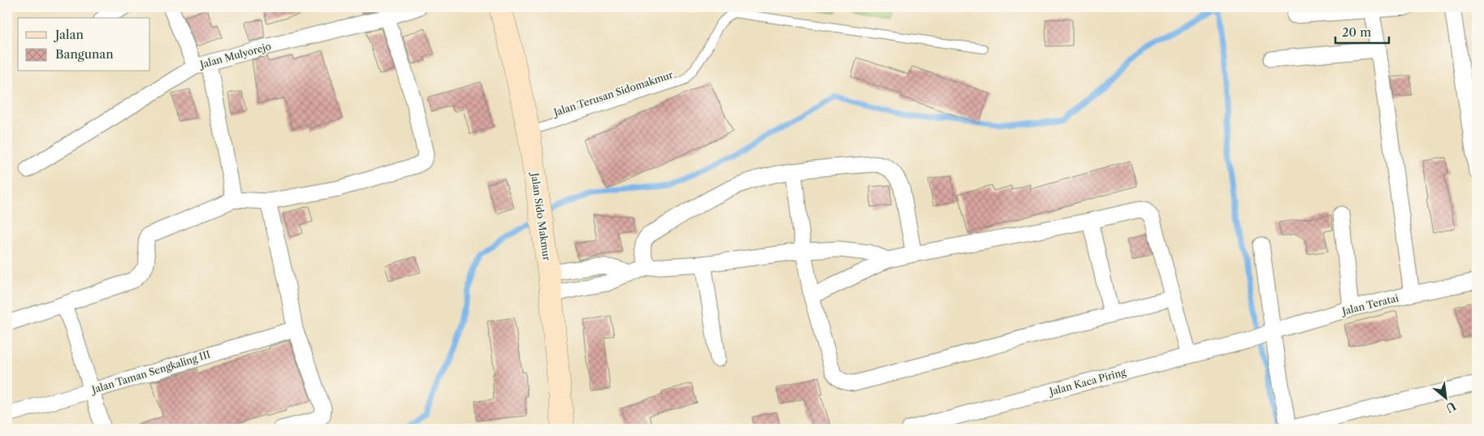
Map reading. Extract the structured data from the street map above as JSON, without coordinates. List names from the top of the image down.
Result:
{
  "streets": {
    "main road": ["Jalan Sido Makmur"],
    "street": [
      "Jalan Mulyorejo",
      "Jalan Teratai",
      "Jalan Taman Sengkaling III",
      "Jalan Kaca Piring"
    ],
    "lane": ["Jalan Terusan Sidomakmur"]
  },
  "crossings": [
    ["Jalan Terusan Sidomakmur", "Jalan Sido Makmur"],
    ["Jalan Teratai", "Jalan Kaca Piring"]
  ],
  "legend": ["Jalan", "Bangunan"],
  "scale_bar": "20 m",
  "north": "bottom right"
}
